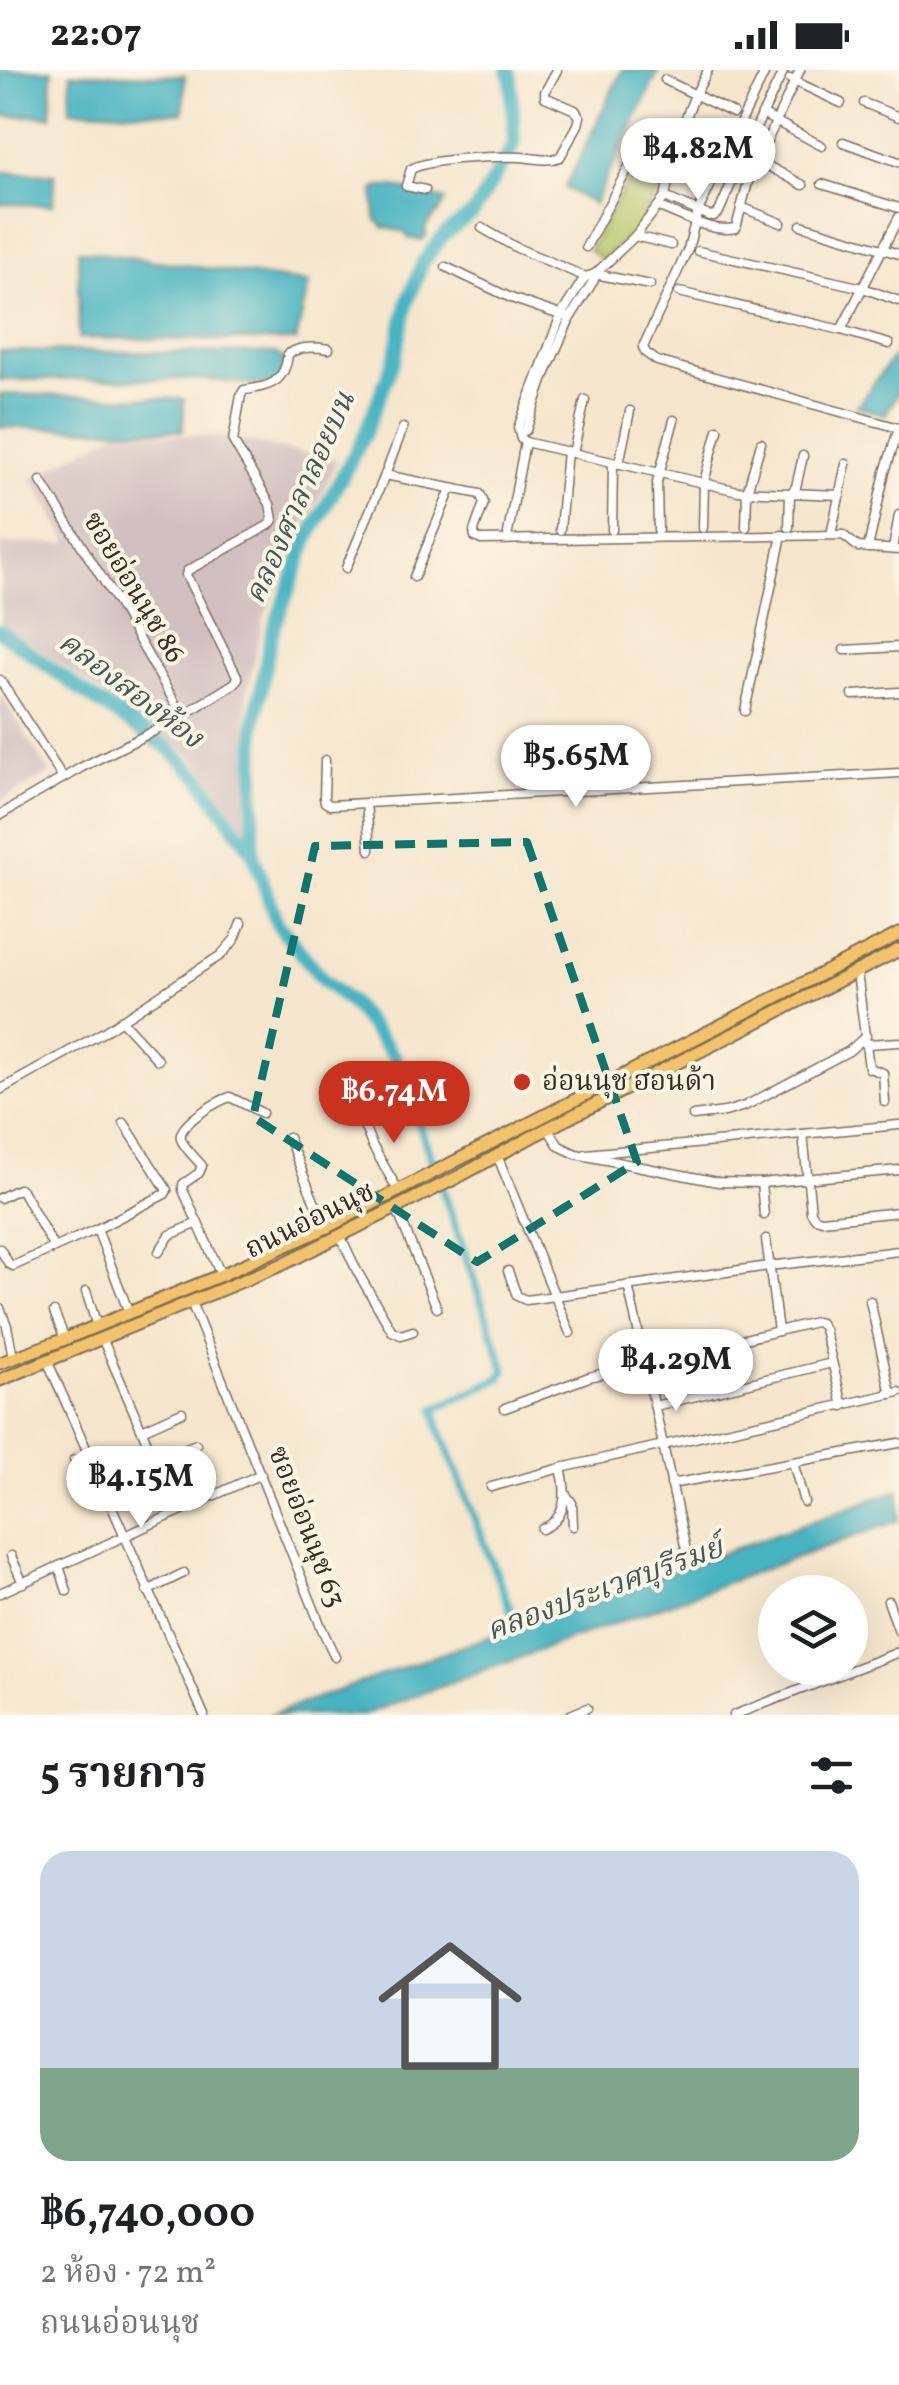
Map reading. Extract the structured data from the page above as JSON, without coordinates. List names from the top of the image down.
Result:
{
  "streets": {
    "main road": ["ถนนอ่อนนุช"],
    "street": ["ซอยอ่อนนุช 86", "ซอยอ่อนนุช 63"]
  },
  "crossings": [
    ["ถนนอ่อนนุช", "ซอยอ่อนนุช 63"]
  ],
  "water": ["คลองศาลาลอยบน", "คลองสองห้อง", "คลองประเวศบุรีรมย์"],
  "places": ["อ่อนนุช ฮอนด้า"],
  "page": {
    "status": "22:07",
    "price": [
      "฿4.82M",
      "฿5.65M",
      "฿6.74M",
      "฿4.29M",
      "฿4.15M"
    ],
    "heading": "5 รายการ",
    "list": [
      {
        "name": "฿6,740,000",
        "note": "2 ห้อง · 72 m² · ถนนอ่อนนุช"
      }
    ]
  }
}
